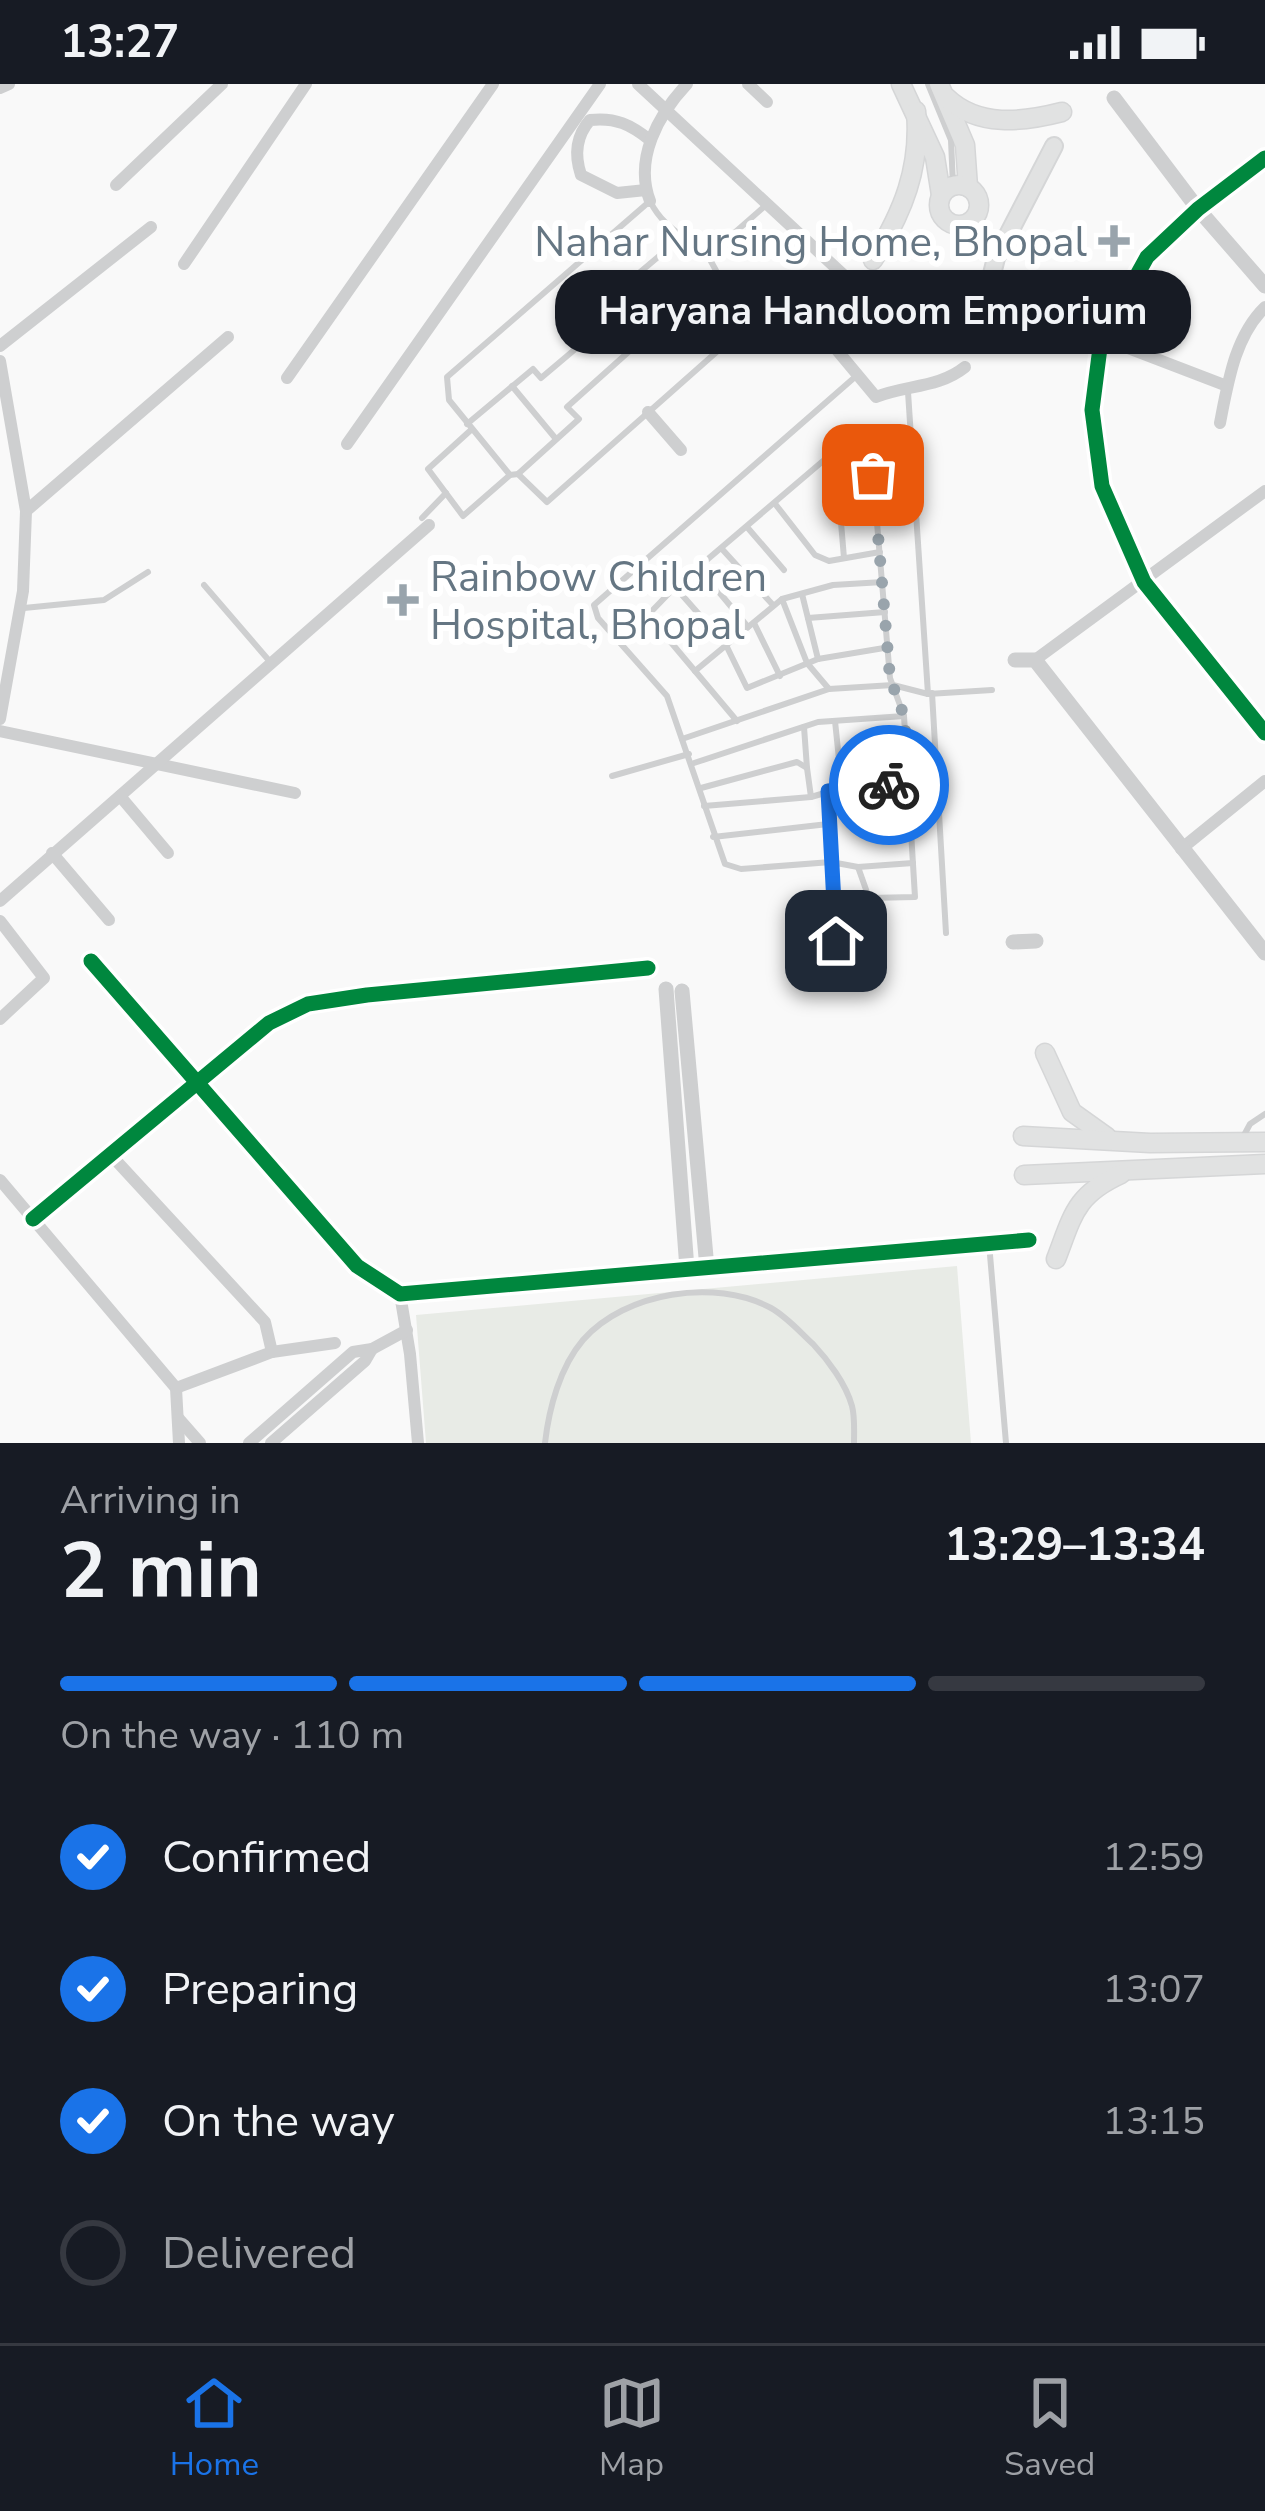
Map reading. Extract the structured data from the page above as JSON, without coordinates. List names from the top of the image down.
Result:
{
  "places": {
    "health": ["Nahar Nursing Home, Bhopal", "Rainbow Children Hospital, Bhopal"],
    "other": ["Haryana Handloom Emporium"]
  },
  "page": {
    "status": "13:27",
    "bubble": "Haryana Handloom Emporium",
    "heading": ["2 min", "Arriving in", "13:29–13:34"],
    "bar": "On the way · 110 m",
    "list": [
      ["Confirmed", "12:59"],
      ["Preparing", "13:07"],
      ["On the way", "13:15"],
      "Delivered"
    ],
    "tabs": ["Home", "Map", "Saved"]
  }
}
